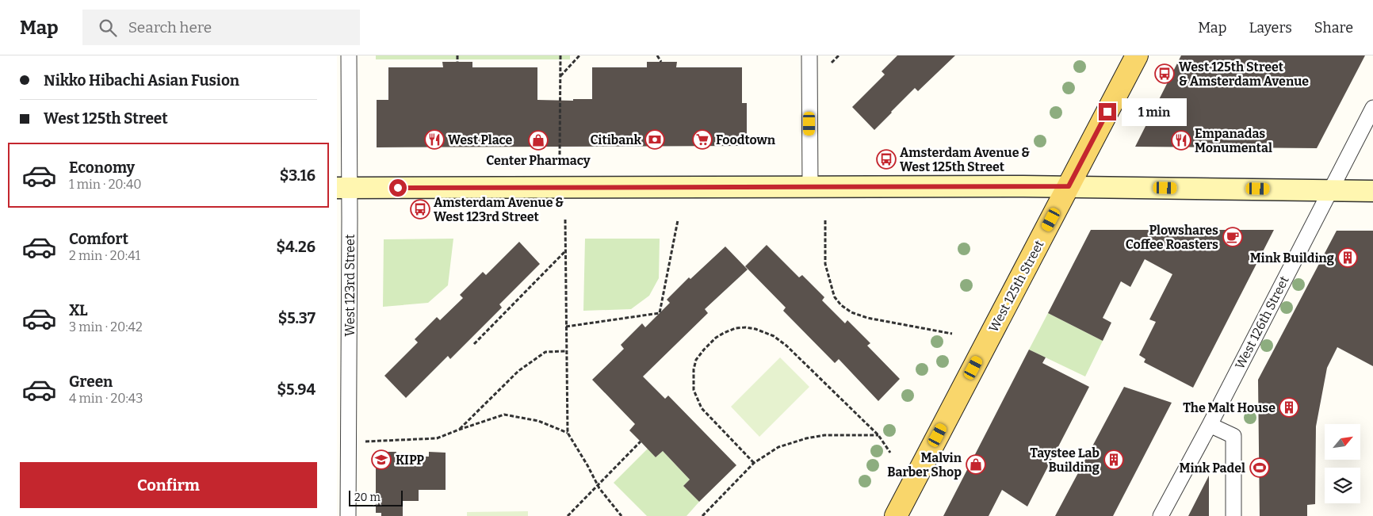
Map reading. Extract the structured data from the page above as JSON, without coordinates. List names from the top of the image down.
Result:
{
  "streets": {
    "main road": ["West 125th Street"],
    "street": ["West 123rd Street", "West 126th Street"]
  },
  "places": {
    "bus stop": ["West 125th Street & Amsterdam Avenue", "Amsterdam Avenue & West 125th Street", "Amsterdam Avenue & West 123rd Street"],
    "restaurant": ["West Place", "Empanadas Monumental"],
    "bank": ["Citibank"],
    "supermarket": ["Foodtown"],
    "shop": ["Center Pharmacy", "Malvin Barber Shop"],
    "cafe": ["Plowshares Coffee Roasters"],
    "building": ["Mink Building", "The Malt House", "Taystee Lab Building"],
    "school or university": ["KIPP"],
    "sports": ["Mink Padel"]
  },
  "scale_bar": "20 m",
  "north": "top right",
  "page": {
    "header": "Map",
    "search": "Search here",
    "nav": ["Map", "Layers", "Share"],
    "banner": ["Nikko Hibachi Asian Fusion", "West 125th Street"],
    "bubble": "1 min",
    "list": [
      {
        "name": "Economy",
        "note": "1 min · 20:40",
        "value": "$3.16"
      },
      {
        "name": "Comfort",
        "note": "2 min · 20:41",
        "value": "$4.26"
      },
      {
        "name": "XL",
        "note": "3 min · 20:42",
        "value": "$5.37"
      },
      {
        "name": "Green",
        "note": "4 min · 20:43",
        "value": "$5.94"
      }
    ],
    "buttons": "Confirm",
    "scale": "20 m"
  }
}
